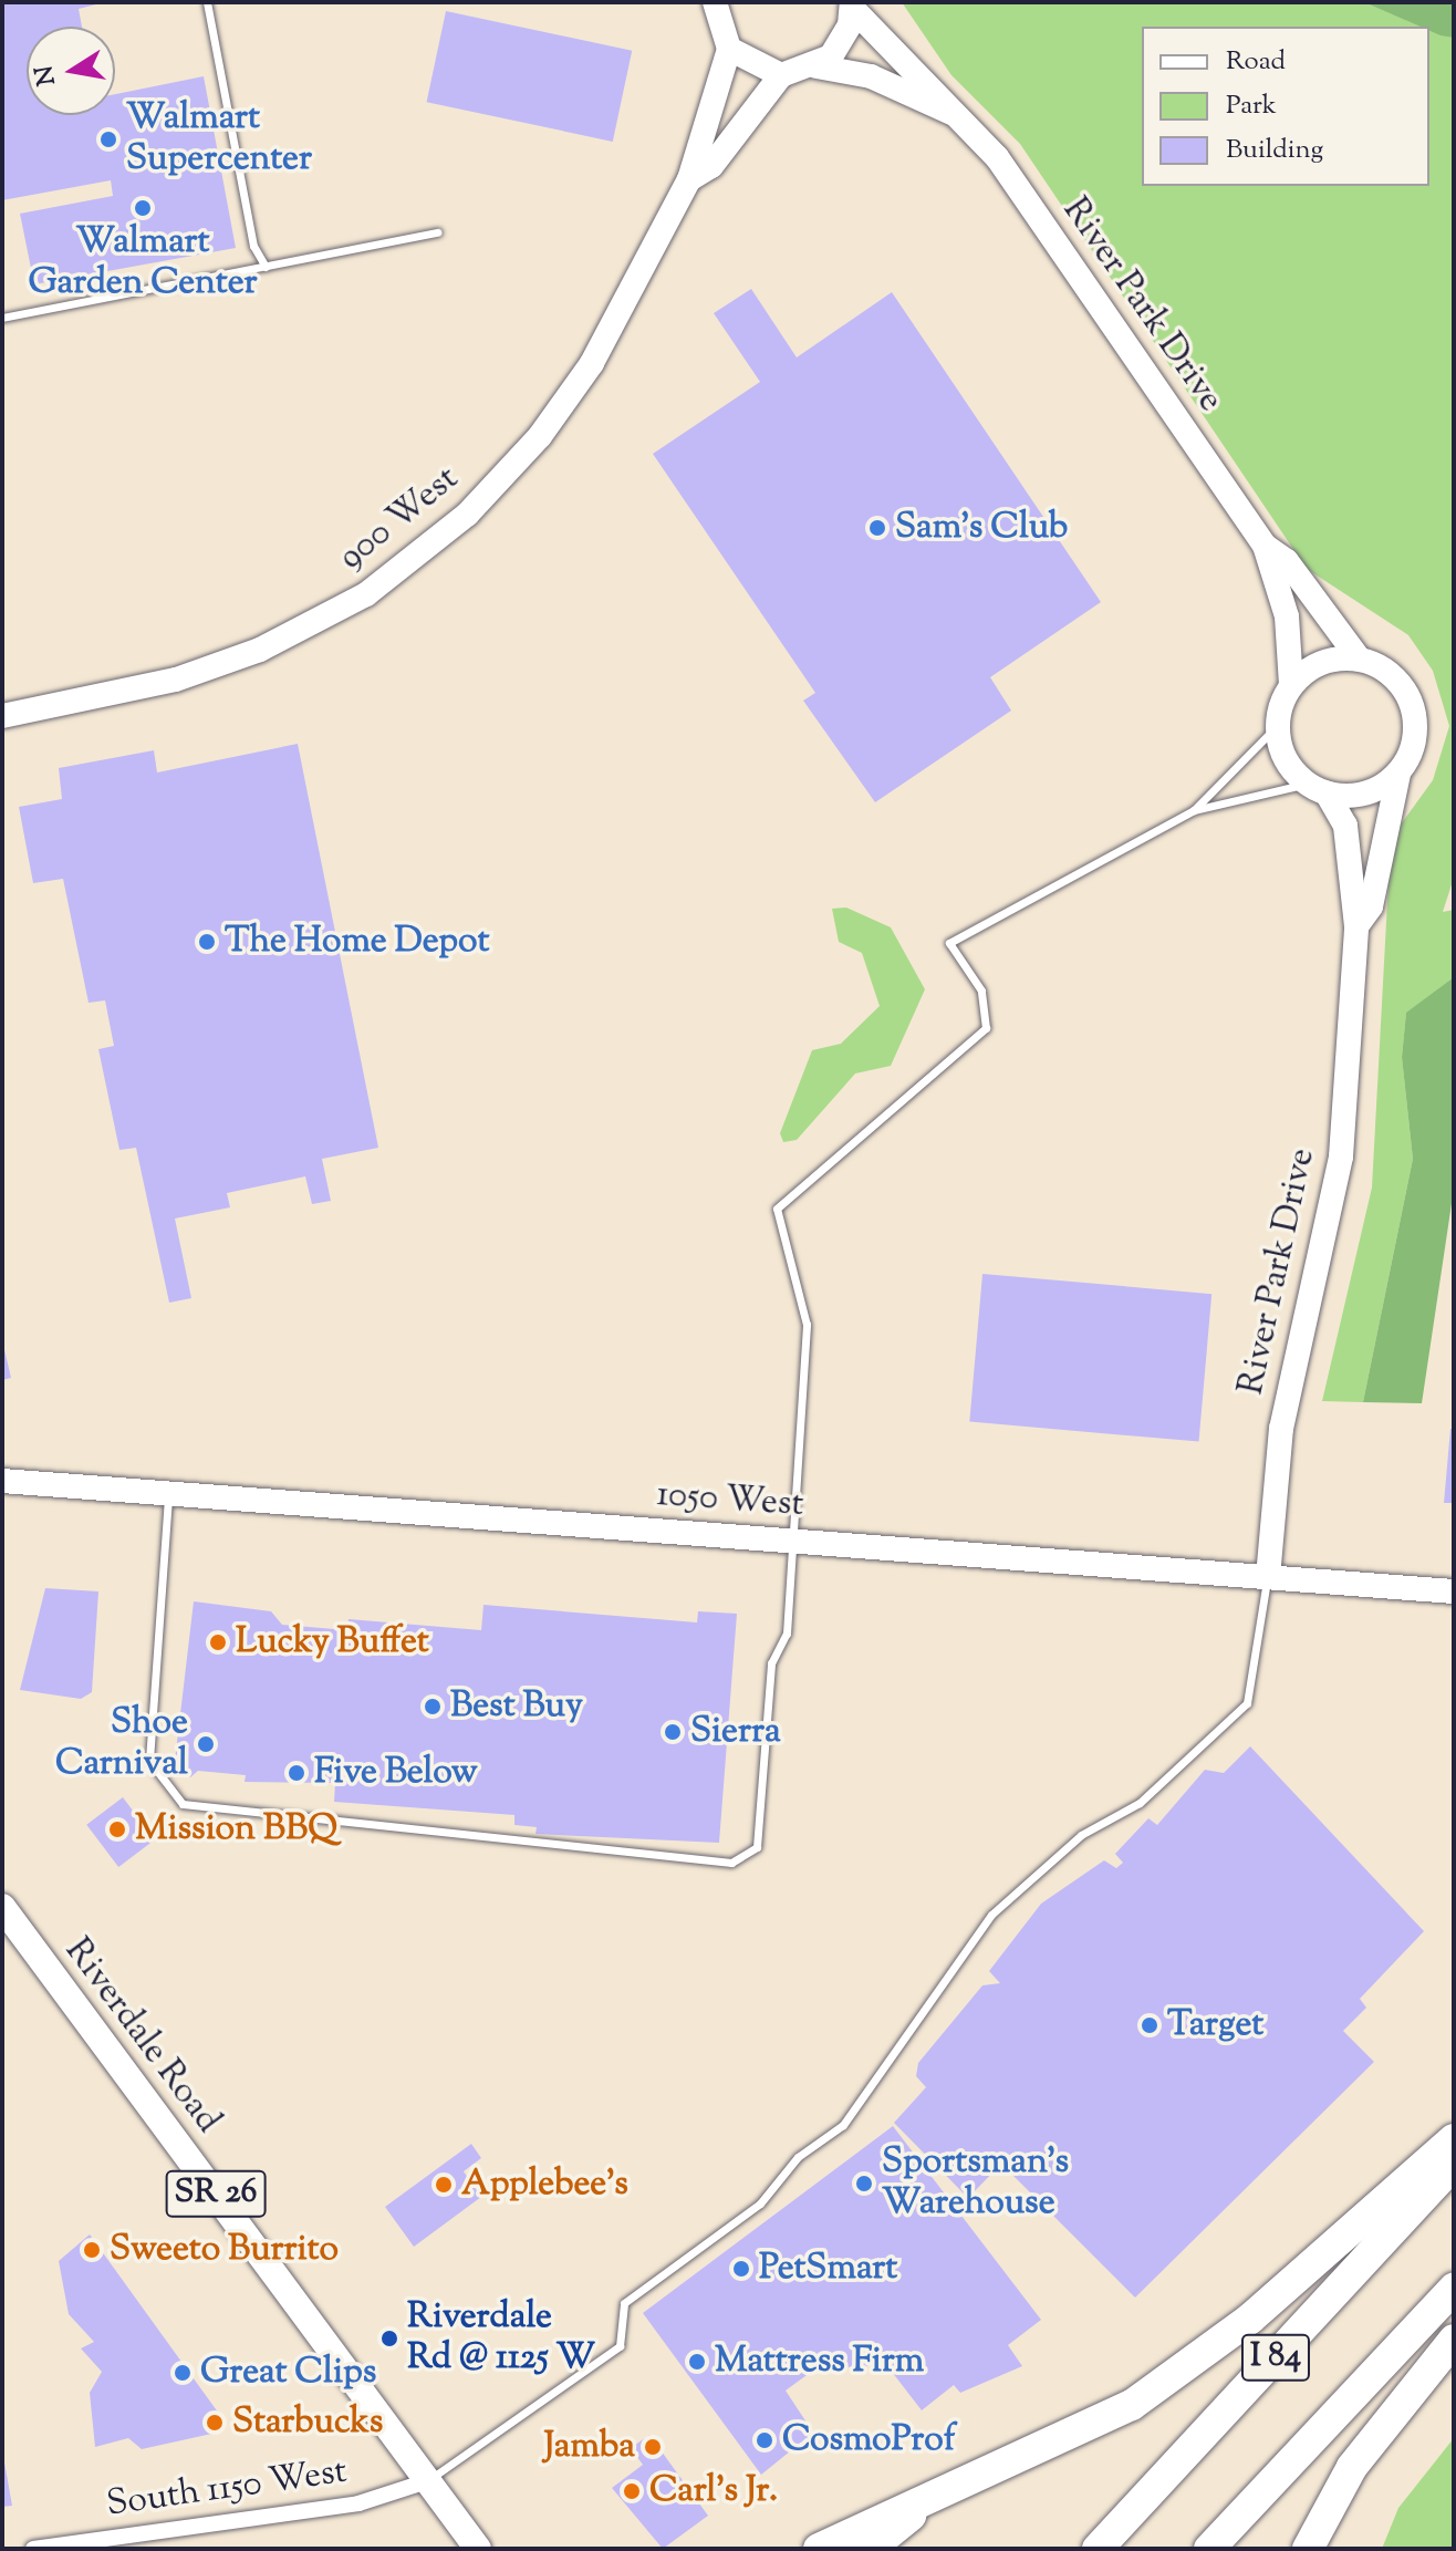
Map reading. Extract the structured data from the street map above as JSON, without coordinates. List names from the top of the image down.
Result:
{
  "streets": {
    "highway": ["I 84"],
    "main road": ["Riverdale Road", "SR 26"],
    "street": [
      "River Park Drive",
      "900 West",
      "1050 West",
      "South 1150 West"
    ]
  },
  "crossings": [
    ["River Park Drive", "1050 West"],
    ["Riverdale Road", "South 1150 West"]
  ],
  "places": [
    "Walmart Supercenter",
    "Walmart Garden Center",
    "Sam's Club",
    "The Home Depot",
    "Lucky Buffet",
    "Best Buy",
    "Sierra",
    "Shoe Carnival",
    "Five Below",
    "Mission BBQ",
    "Target",
    "Sportsman's Warehouse",
    "Applebee's",
    "Sweeto Burrito",
    "PetSmart",
    "Riverdale Rd @ 1125 W",
    "Mattress Firm",
    "Great Clips",
    "Starbucks",
    "CosmoProf",
    "Jamba",
    "Carl's Jr."
  ],
  "legend": ["Road", "Park", "Building"],
  "north": "left"
}
